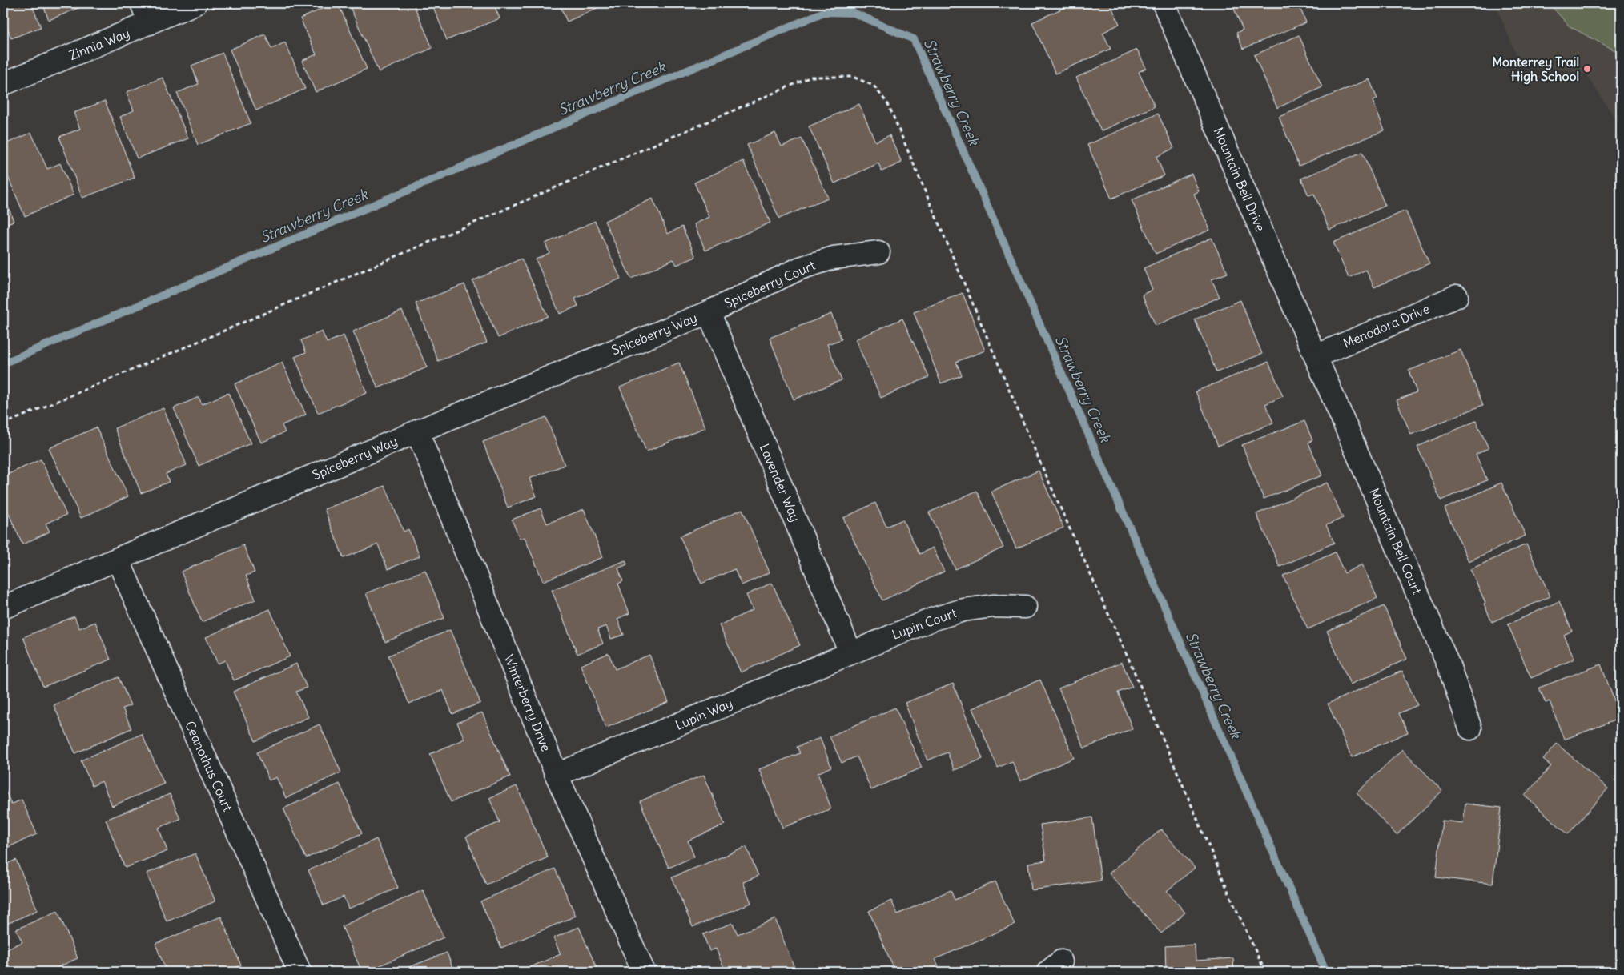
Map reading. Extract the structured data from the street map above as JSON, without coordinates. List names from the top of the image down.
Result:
{
  "streets": {
    "street": [
      "Zinnia Way",
      "Mountain Bell Drive",
      "Spiceberry Court",
      "Menodora Drive",
      "Spiceberry Way",
      "Lavender Way",
      "Mountain Bell Court",
      "Lupin Court",
      "Winterberry Drive",
      "Lupin Way",
      "Ceanothus Court"
    ]
  },
  "crossings": [
    ["Mountain Bell Drive", "Menodora Drive"],
    ["Mountain Bell Drive", "Mountain Bell Court"],
    ["Spiceberry Court", "Spiceberry Way"],
    ["Spiceberry Court", "Lavender Way"],
    ["Menodora Drive", "Mountain Bell Court"],
    ["Spiceberry Way", "Lavender Way"],
    ["Spiceberry Way", "Winterberry Drive"],
    ["Spiceberry Way", "Ceanothus Court"],
    ["Lavender Way", "Lupin Court"],
    ["Lavender Way", "Lupin Way"],
    ["Lupin Court", "Lupin Way"],
    ["Winterberry Drive", "Lupin Way"]
  ],
  "water": ["Strawberry Creek"],
  "places": ["Monterrey Trail High School"]
}
